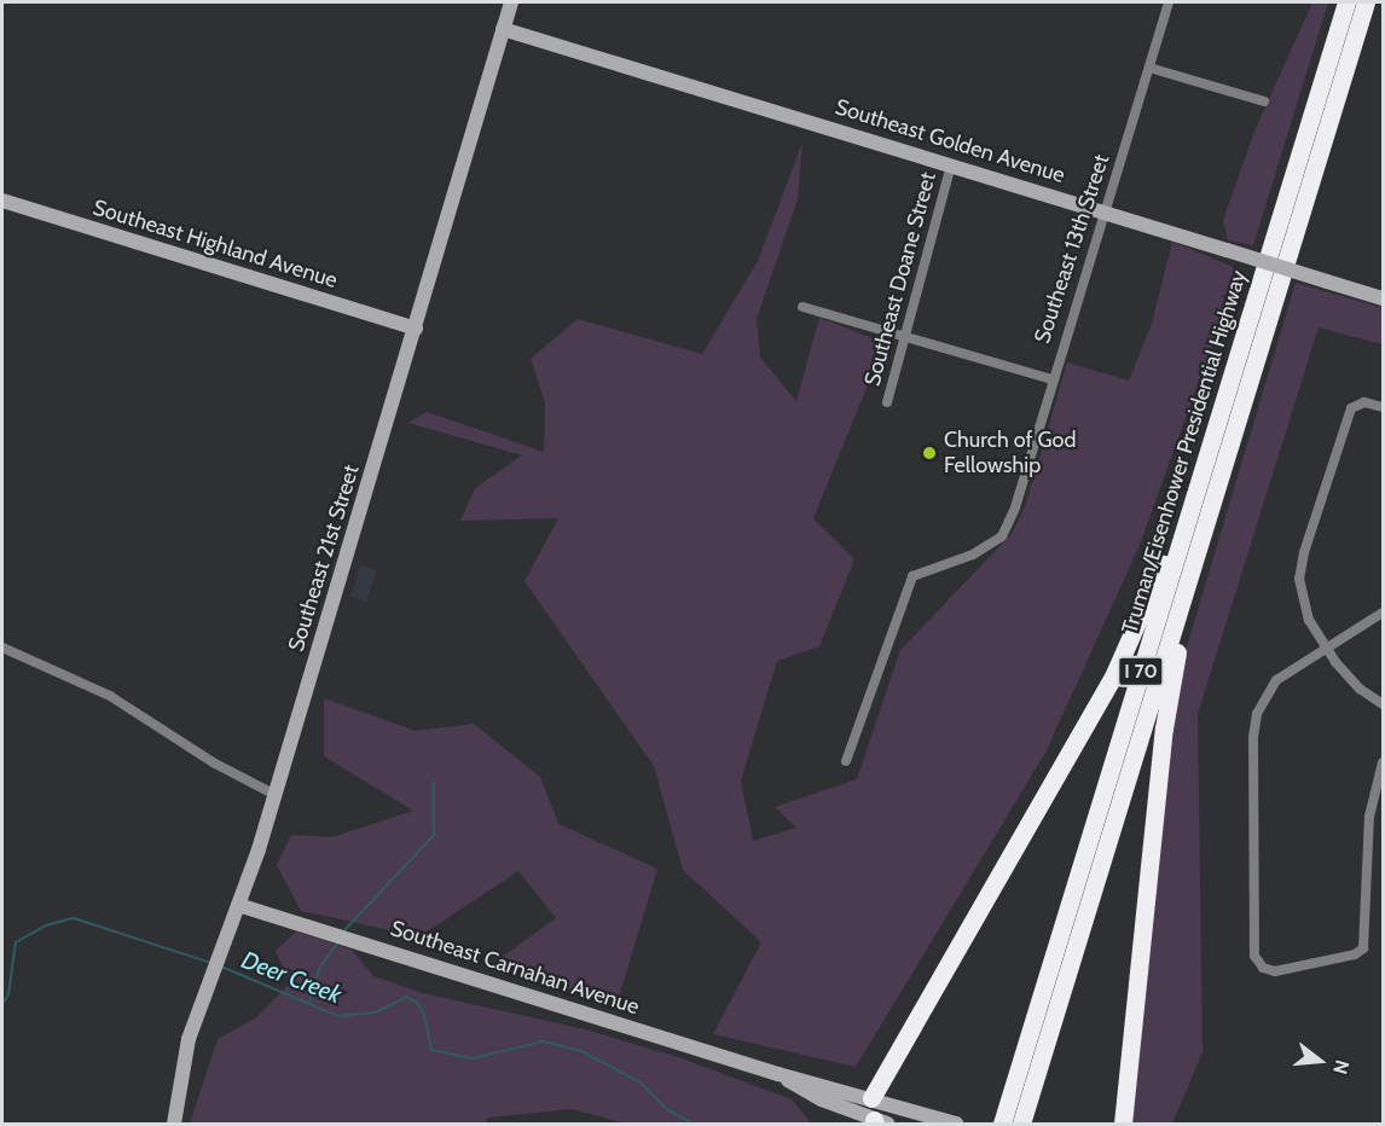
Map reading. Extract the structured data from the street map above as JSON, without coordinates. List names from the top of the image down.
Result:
{
  "streets": {
    "highway": ["Truman/Eisenhower Presidential Highway", "I 70"],
    "street": [
      "Southeast Golden Avenue",
      "Southeast Highland Avenue",
      "Southeast 13th Street",
      "Southeast Doane Street",
      "Southeast 21st Street",
      "Southeast Carnahan Avenue"
    ]
  },
  "crossings": [
    ["Southeast Golden Avenue", "Southeast 13th Street"],
    ["Southeast Golden Avenue", "Southeast Doane Street"],
    ["Southeast Golden Avenue", "Southeast 21st Street"],
    ["Southeast Highland Avenue", "Southeast 21st Street"],
    ["Southeast 21st Street", "Southeast Carnahan Avenue"]
  ],
  "water": ["Deer Creek"],
  "places": ["Church of God Fellowship"],
  "north": "right"
}
